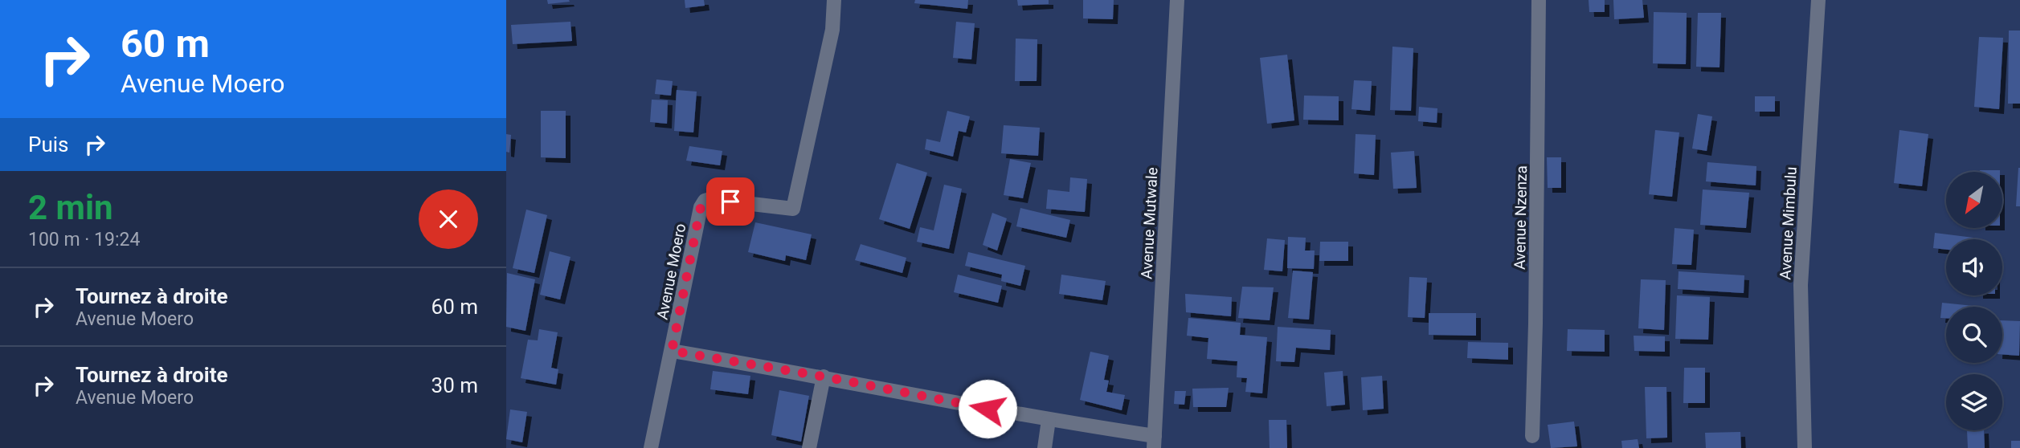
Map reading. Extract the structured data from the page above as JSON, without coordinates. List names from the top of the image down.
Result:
{
  "streets": {
    "street": [
      "Avenue Nzenza",
      "Avenue Mutwale",
      "Avenue Mimbulu",
      "Avenue Moero"
    ]
  },
  "north": "bottom left",
  "page": {
    "turn": ["60 m", "Avenue Moero"],
    "then": "Puis",
    "heading": ["2 min", "100 m · 19:24"],
    "list": [
      {
        "name": "Tournez à droite",
        "note": "Avenue Moero",
        "value": "60 m"
      },
      {
        "name": "Tournez à droite",
        "note": "Avenue Moero",
        "value": "30 m"
      }
    ]
  }
}
